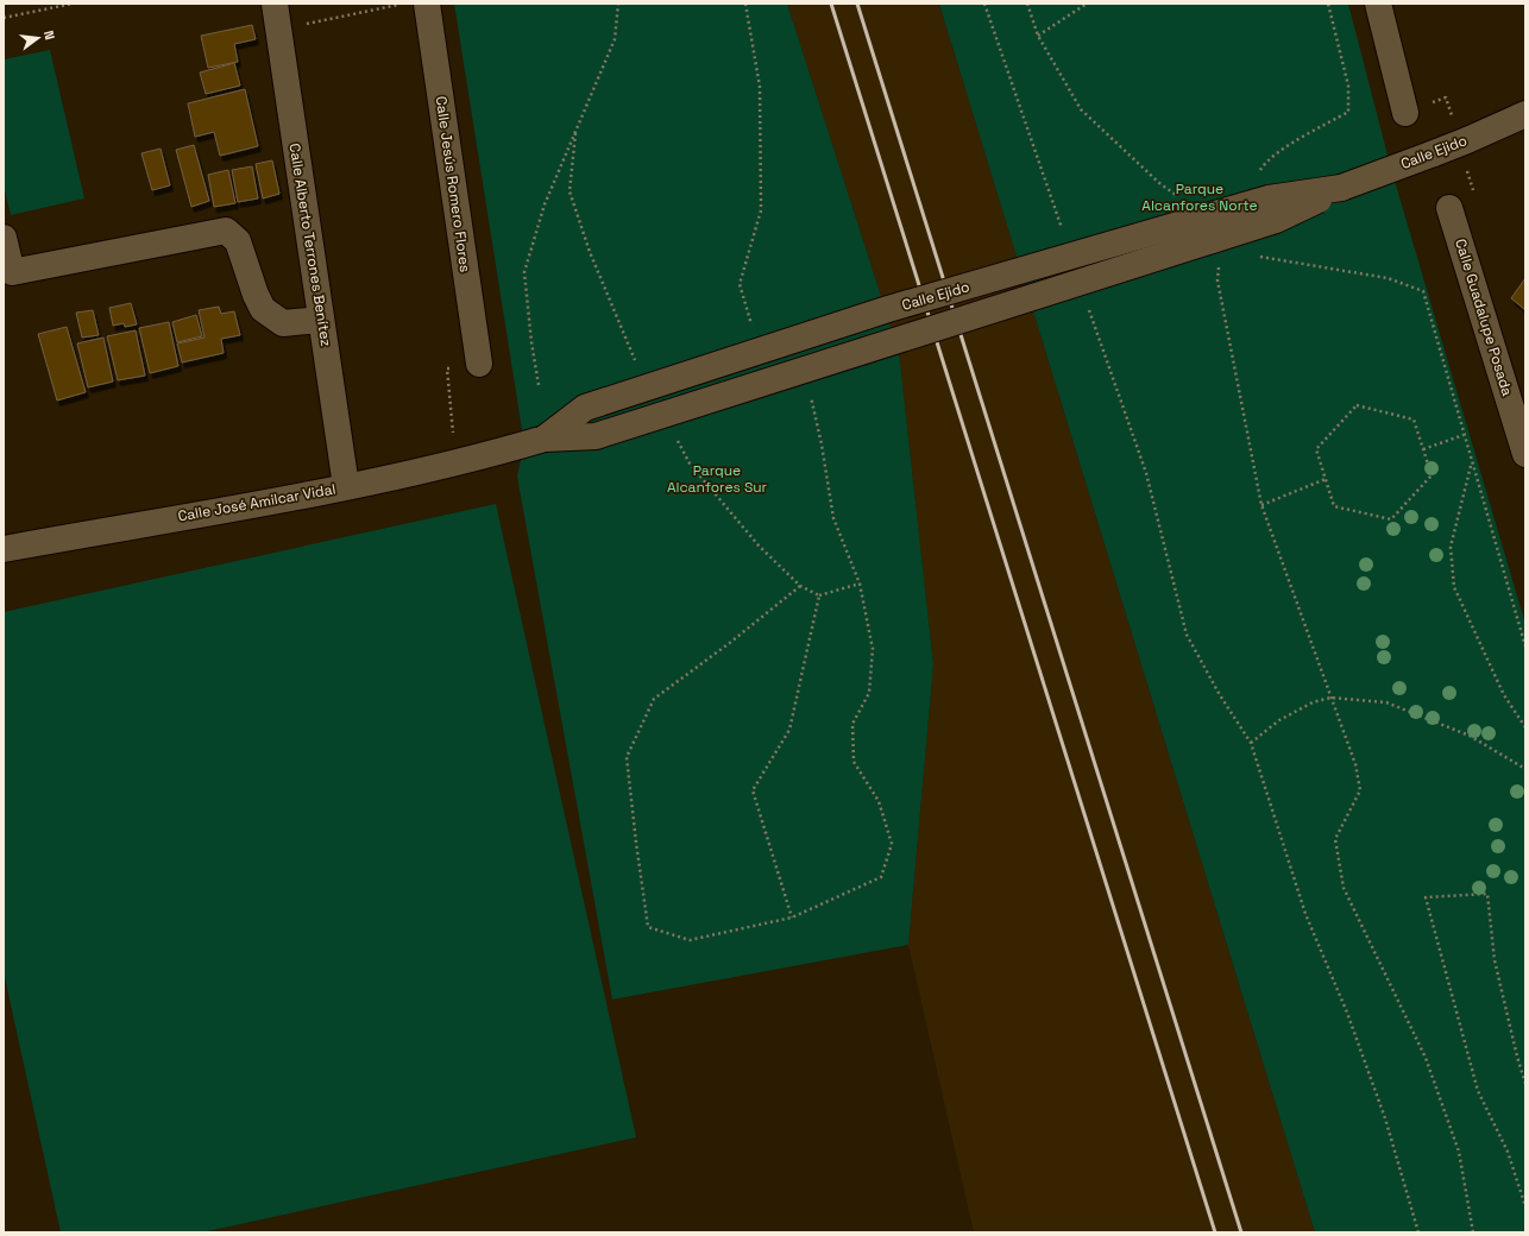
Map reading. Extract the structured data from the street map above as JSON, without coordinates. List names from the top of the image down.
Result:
{
  "streets": {
    "street": [
      "Calle Ejido",
      "Calle Jesús Romero Flores",
      "Calle Alberto Terrones Benítez",
      "Calle Guadalupe Posada",
      "Calle José Amilcar Vidal"
    ]
  },
  "crossings": [
    ["Calle Ejido", "Calle José Amilcar Vidal"],
    ["Calle Alberto Terrones Benítez", "Calle José Amilcar Vidal"]
  ],
  "parks": ["Parque Alcanfores Norte", "Parque Alcanfores Sur"],
  "north": "right"
}
